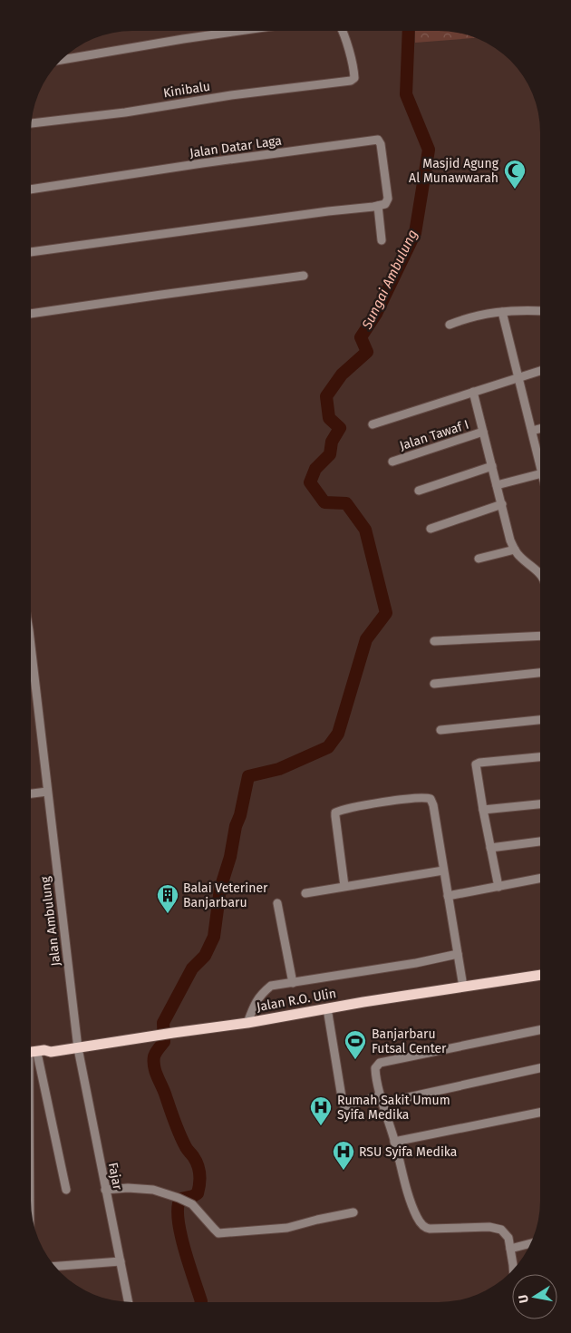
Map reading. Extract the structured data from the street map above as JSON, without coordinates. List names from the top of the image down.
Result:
{
  "streets": {
    "main road": ["Jalan R.O. Ulin"],
    "street": [
      "Kinibalu",
      "Jalan Datar Laga",
      "Jalan Tawaf I",
      "Jalan Ambulung",
      "Fajar"
    ]
  },
  "crossings": [
    ["Jalan Ambulung", "Jalan R.O. Ulin"],
    ["Jalan Ambulung", "Fajar"],
    ["Jalan R.O. Ulin", "Fajar"]
  ],
  "water": ["Sungai Ambulung"],
  "places": {
    "mosque": ["Masjid Agung Al Munawwarah"],
    "building": ["Balai Veteriner Banjarbaru"],
    "sports": ["Banjarbaru Futsal Center"],
    "hospital": ["Rumah Sakit Umum Syifa Medika", "RSU Syifa Medika"]
  },
  "north": "left"
}
